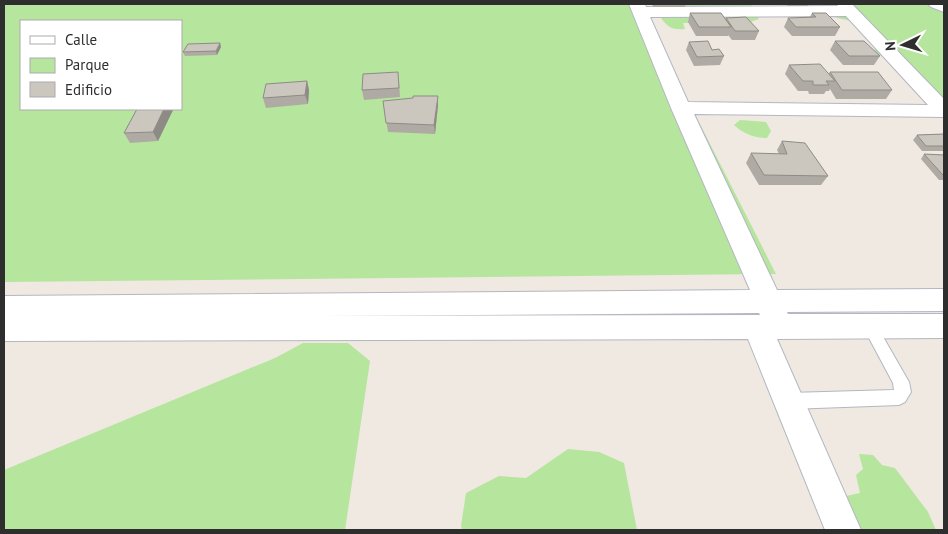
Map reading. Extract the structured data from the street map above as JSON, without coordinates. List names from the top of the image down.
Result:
{
  "legend": ["Calle", "Parque", "Edificio"],
  "north": "left"
}
